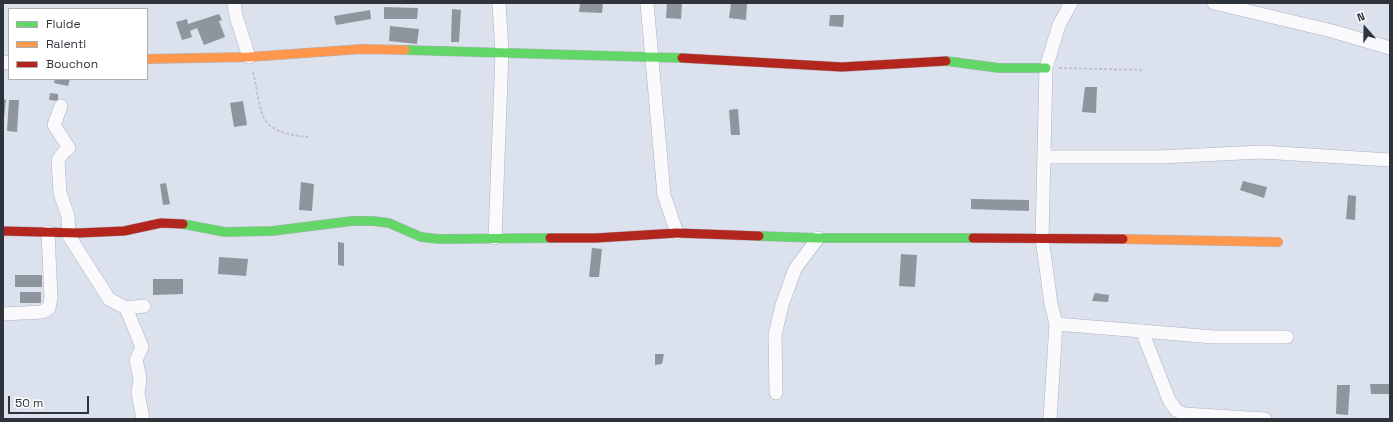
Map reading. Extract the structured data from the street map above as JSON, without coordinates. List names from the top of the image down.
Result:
{
  "legend": ["Fluide", "Ralenti", "Bouchon"],
  "scale_bar": "50 m",
  "north": "top"
}
